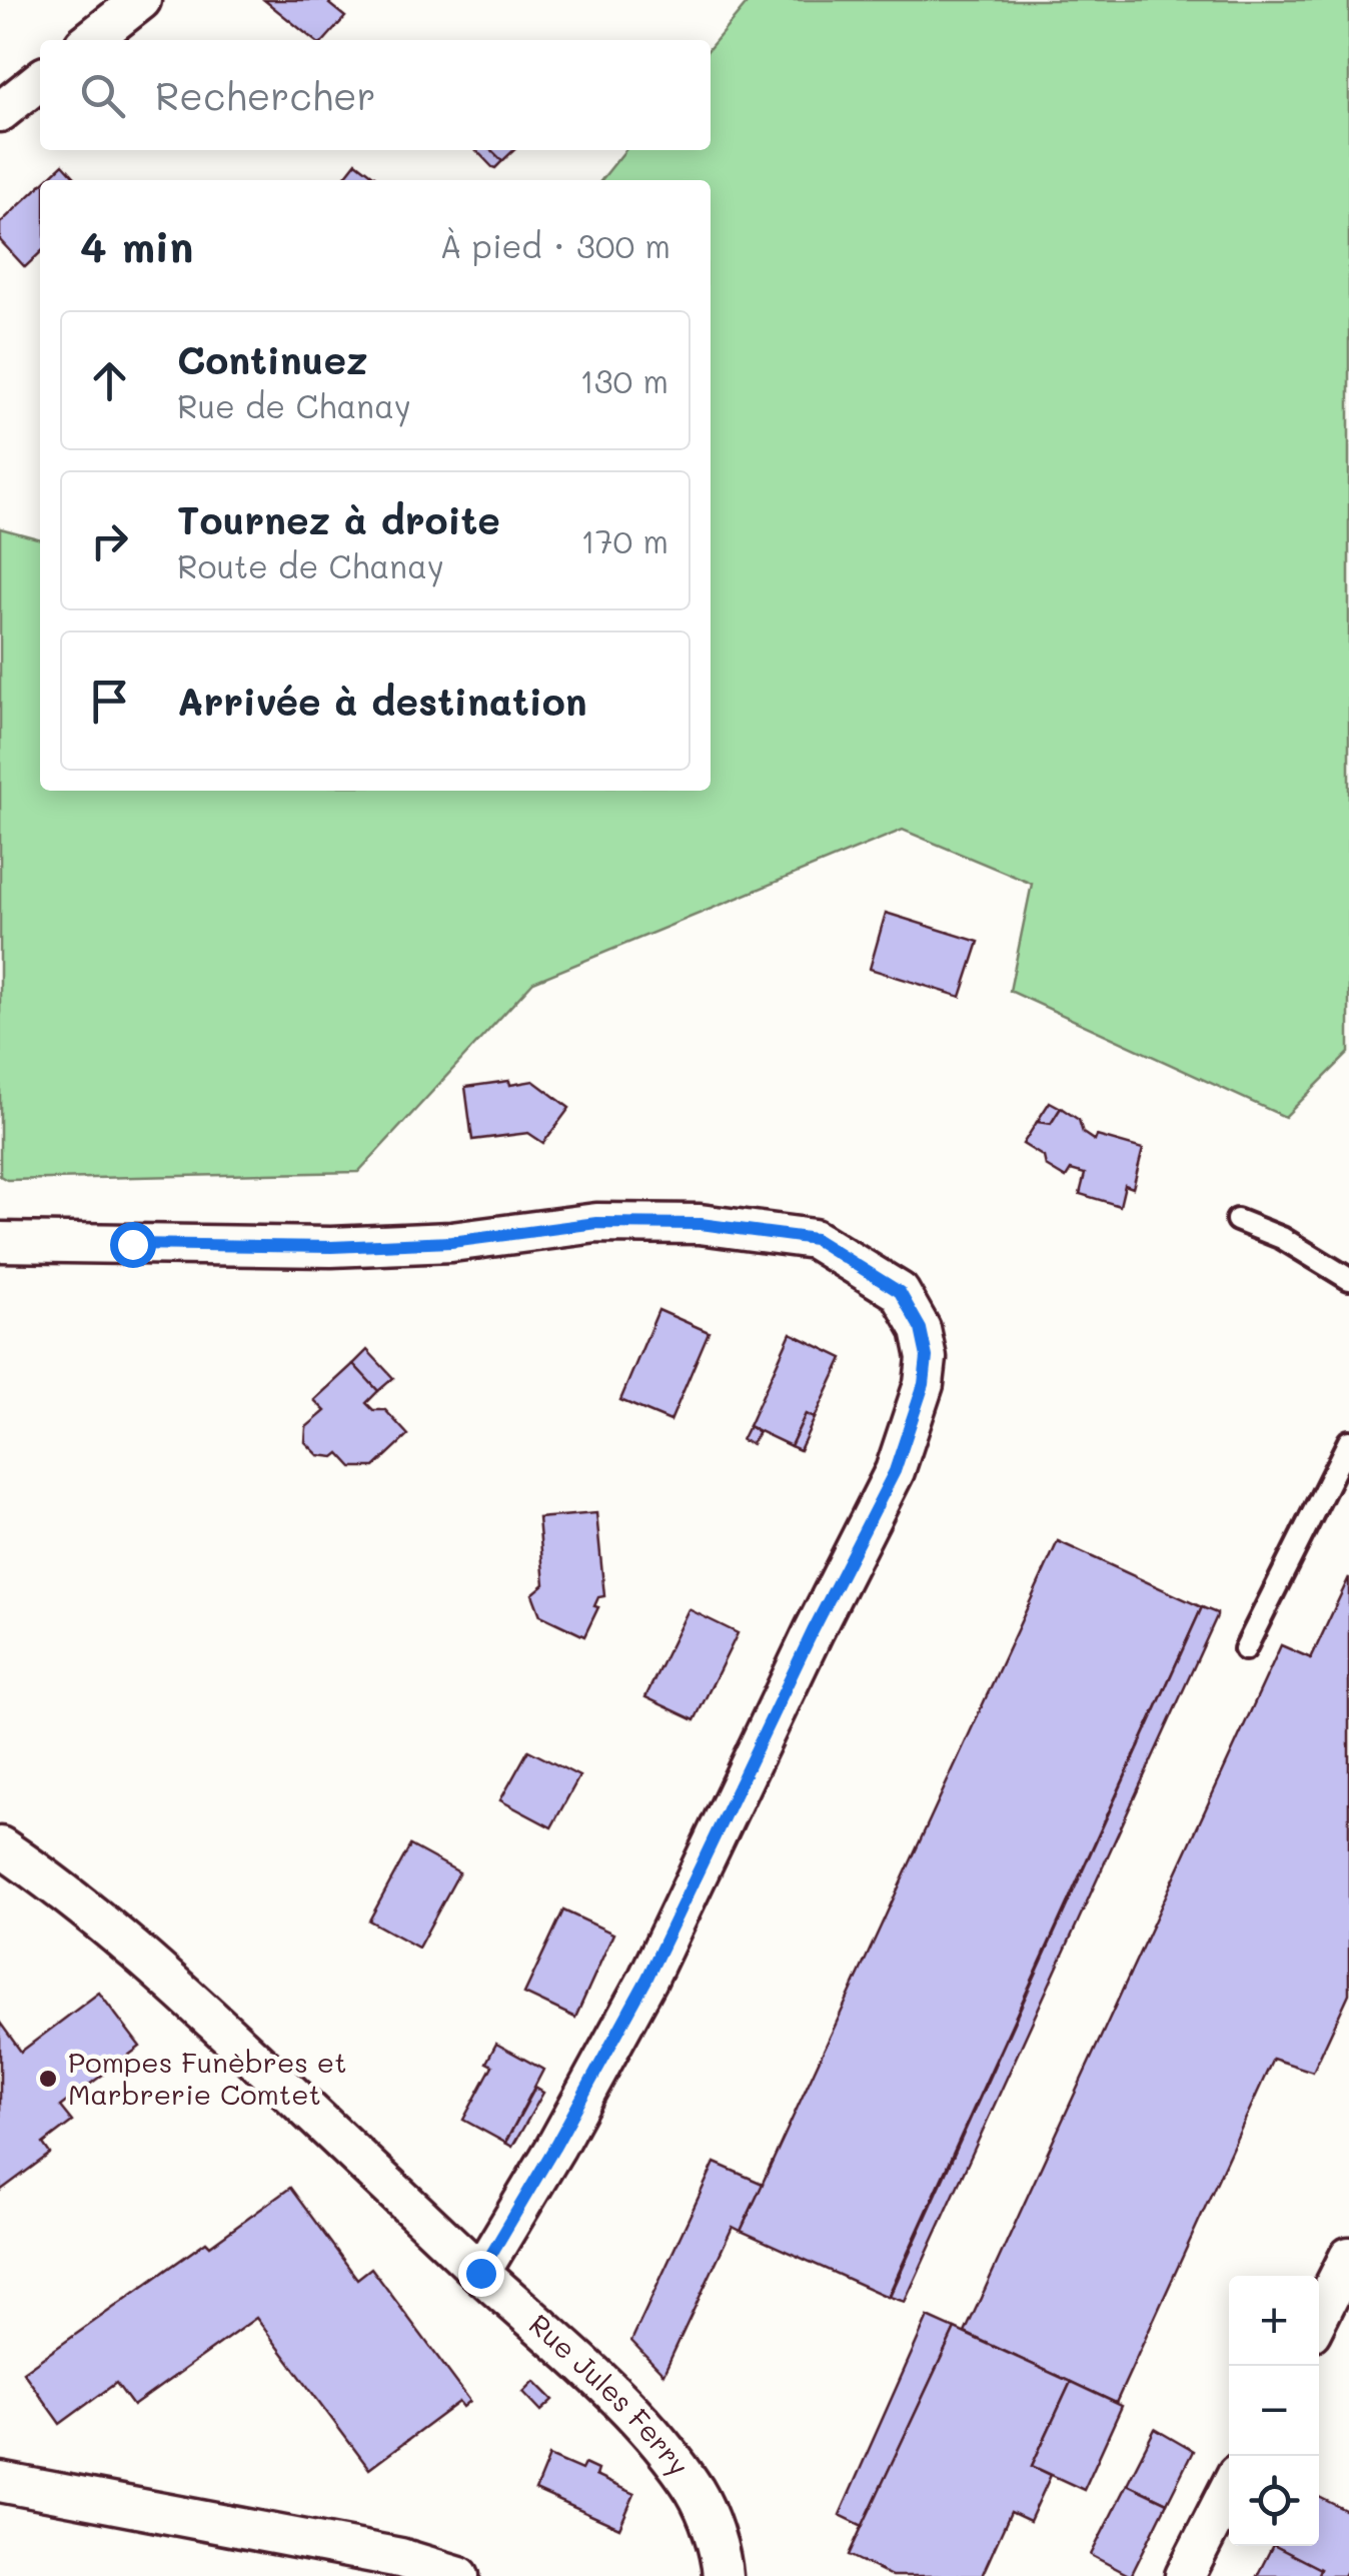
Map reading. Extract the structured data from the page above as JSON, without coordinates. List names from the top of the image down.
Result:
{
  "streets": {
    "street": ["Rue Jules Ferry"]
  },
  "places": ["Pompes Funèbres et Marbrerie Comtet"],
  "page": {
    "search": "Rechercher",
    "heading": ["4 min", "À pied · 300 m"],
    "list": [
      ["Continuez", "Rue de Chanay", "130 m"],
      ["Tournez à droite", "Route de Chanay", "170 m"],
      "Arrivée à destination"
    ],
    "map_buttons": ["+", "−"]
  }
}
